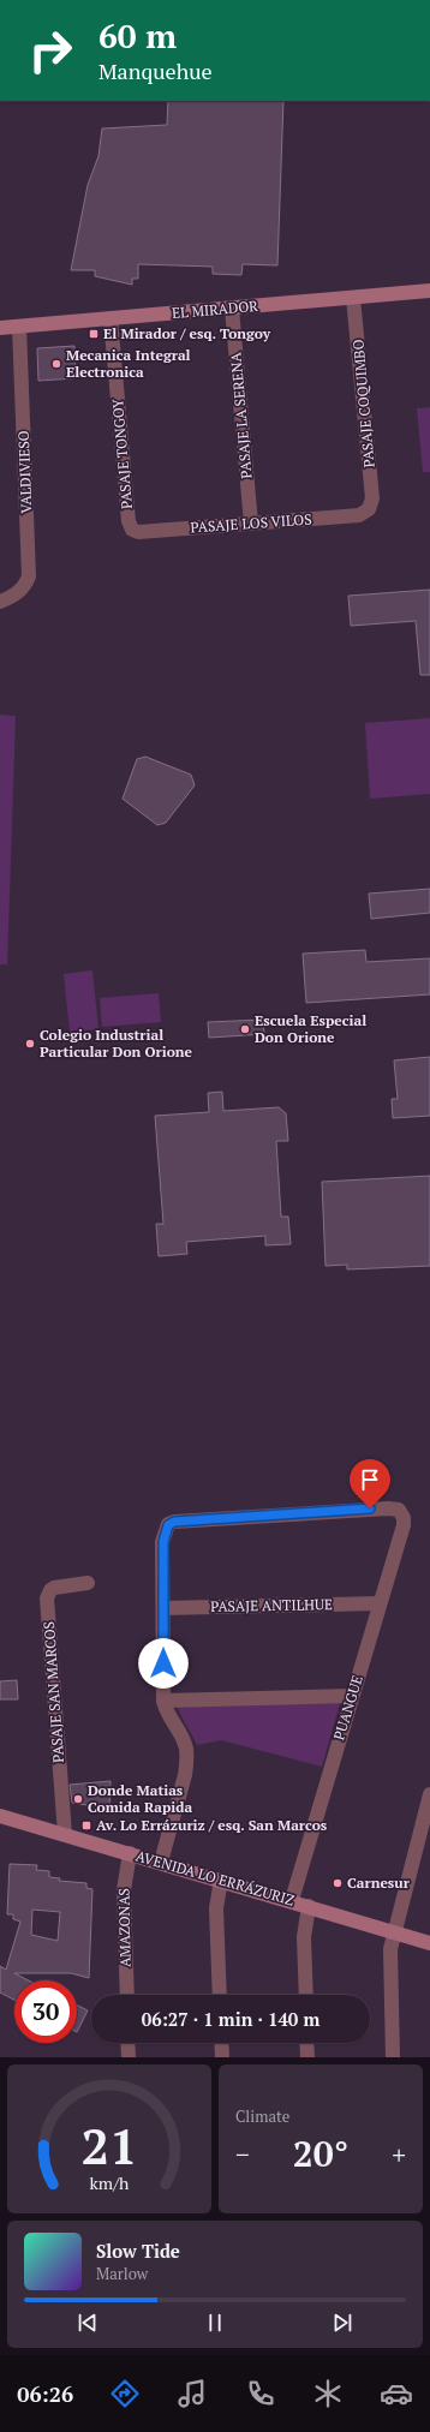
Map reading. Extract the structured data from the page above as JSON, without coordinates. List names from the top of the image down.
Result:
{
  "streets": {
    "main road": ["EL MIRADOR", "AVENIDA LO ERRÁZURIZ"],
    "street": [
      "PASAJE COQUIMBO",
      "PASAJE LA SERENA",
      "PASAJE TONGOY",
      "VALDIVIESO",
      "PASAJE LOS VILOS",
      "PASAJE ANTILHUE",
      "PASAJE SAN MARCOS",
      "PUANGUE",
      "AMAZONAS"
    ]
  },
  "crossings": [
    ["EL MIRADOR", "PASAJE COQUIMBO"],
    ["EL MIRADOR", "PASAJE LA SERENA"],
    ["EL MIRADOR", "PASAJE TONGOY"],
    ["EL MIRADOR", "VALDIVIESO"],
    ["PASAJE COQUIMBO", "PASAJE LOS VILOS"],
    ["PASAJE LA SERENA", "PASAJE LOS VILOS"],
    ["PASAJE TONGOY", "PASAJE LOS VILOS"],
    ["PASAJE ANTILHUE", "PUANGUE"],
    ["PASAJE SAN MARCOS", "AVENIDA LO ERRÁZURIZ"],
    ["PUANGUE", "AVENIDA LO ERRÁZURIZ"],
    ["AVENIDA LO ERRÁZURIZ", "AMAZONAS"]
  ],
  "places": {
    "transit": ["El Mirador / esq. Tongoy", "Av. Lo Errázuriz / esq. San Marcos"],
    "other": [
      "Mecanica Integral Electronica",
      "Escuela Especial Don Orione",
      "Colegio Industrial Particular Don Orione",
      "Donde Matias Comida Rapida",
      "Carnesur"
    ]
  },
  "page": {
    "turn": ["60 m", "Manquehue"],
    "limit": "30",
    "trip": "06:27 · 1 min · 140 m",
    "tile": "Climate",
    "heat": ["−", "20°", "+"],
    "song": ["Slow Tide", "Marlow"],
    "tabs": "06:26",
    "gauge": ["21", "km/h"]
  }
}
